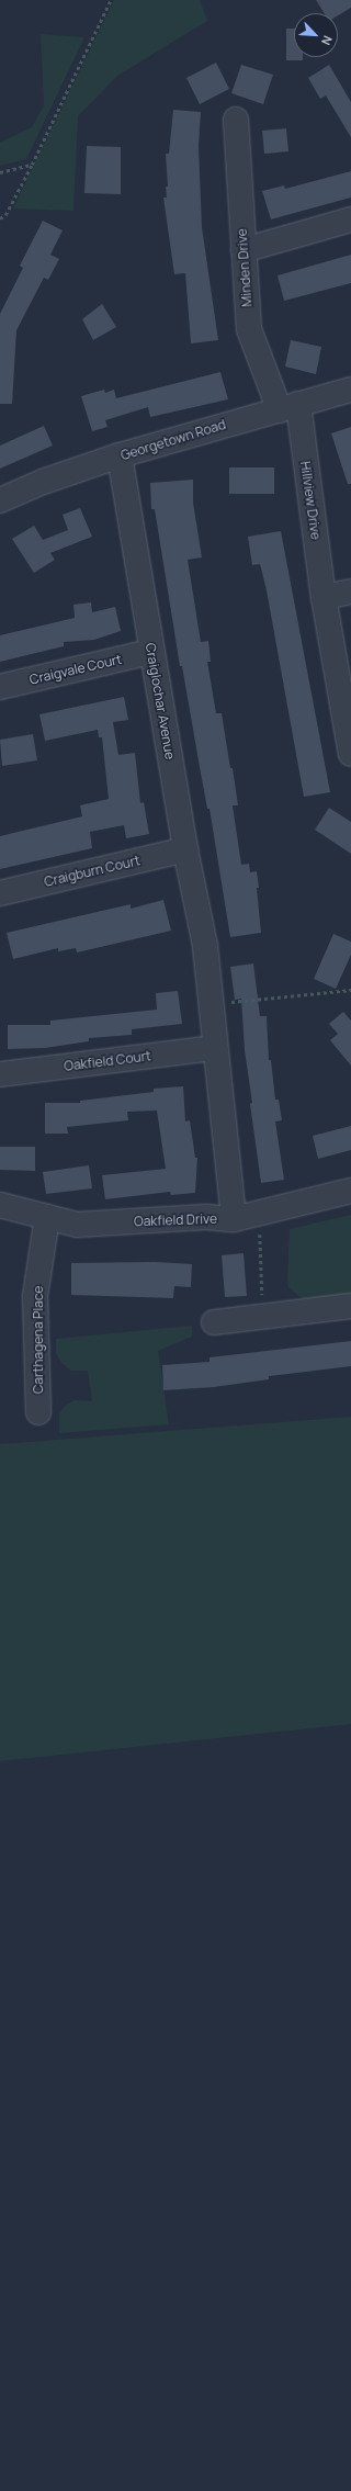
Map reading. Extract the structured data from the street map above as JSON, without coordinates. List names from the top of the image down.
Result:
{
  "streets": {
    "street": [
      "Minden Drive",
      "Georgetown Road",
      "Hillview Drive",
      "Craigvale Court",
      "Craiglochar Avenue",
      "Craigburn Court",
      "Oakfield Court",
      "Oakfield Drive",
      "Carthagena Place"
    ]
  },
  "crossings": [
    ["Minden Drive", "Georgetown Road"],
    ["Minden Drive", "Hillview Drive"],
    ["Georgetown Road", "Hillview Drive"],
    ["Georgetown Road", "Craiglochar Avenue"],
    ["Craigvale Court", "Craiglochar Avenue"],
    ["Craiglochar Avenue", "Craigburn Court"],
    ["Oakfield Drive", "Carthagena Place"]
  ],
  "north": "bottom right"
}
